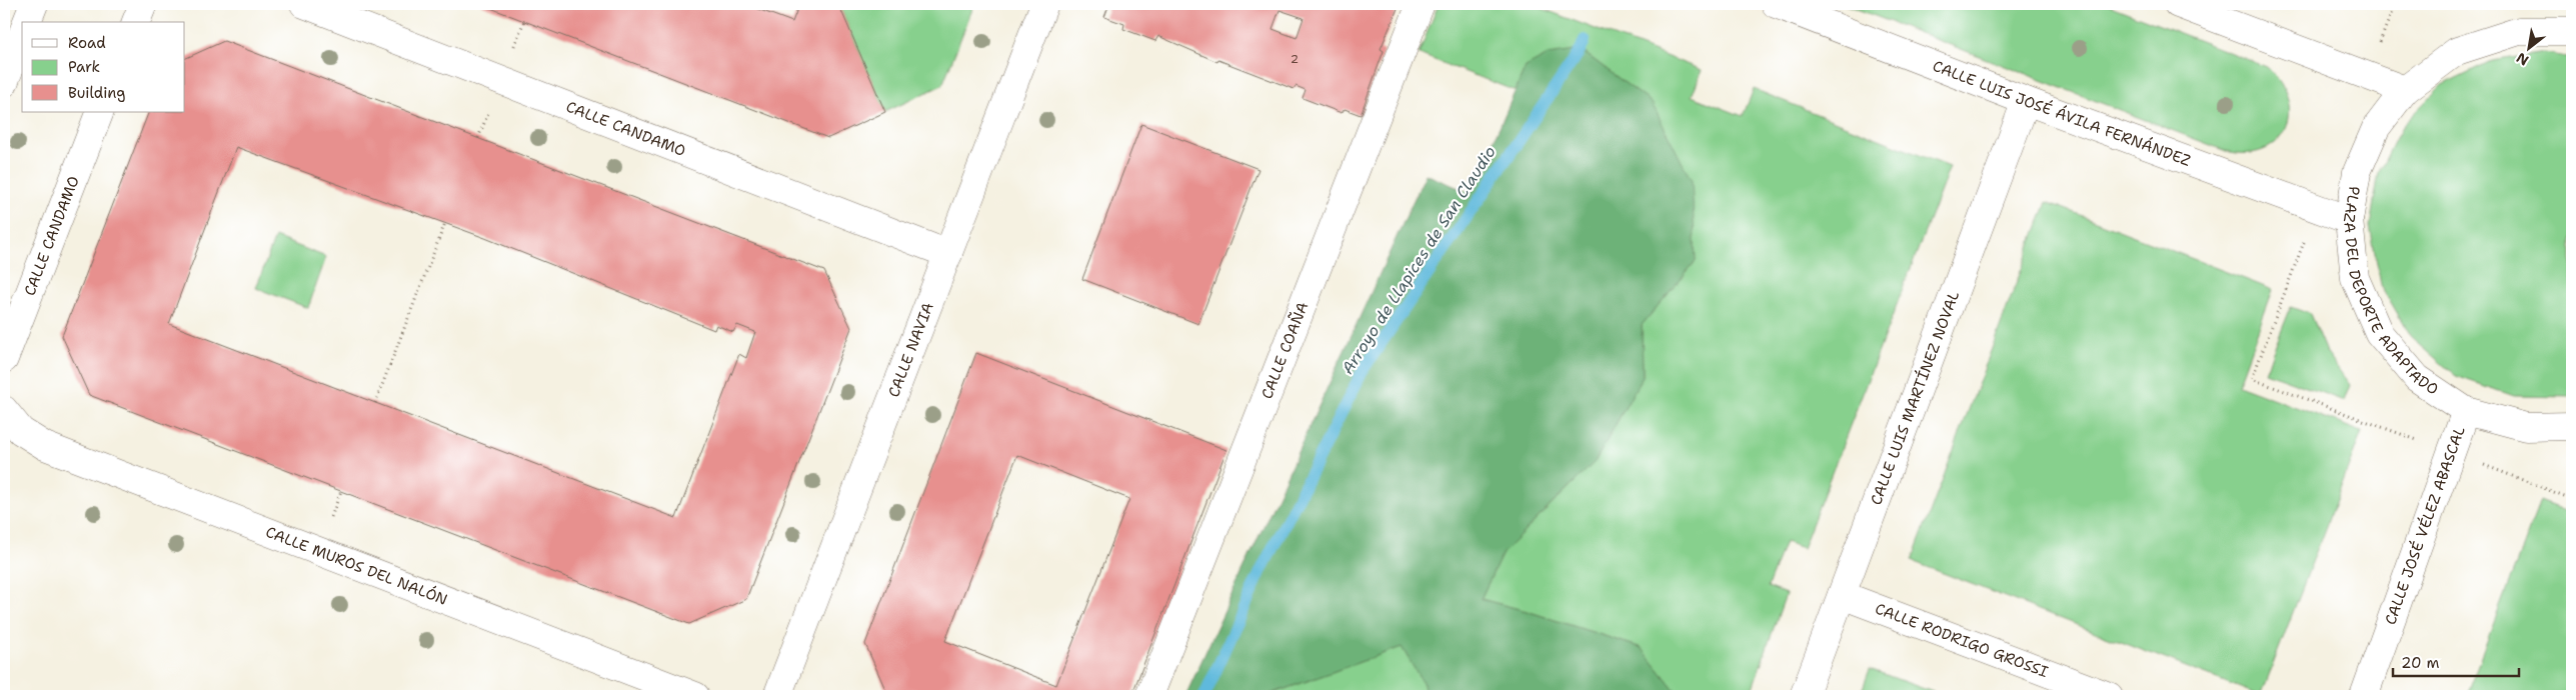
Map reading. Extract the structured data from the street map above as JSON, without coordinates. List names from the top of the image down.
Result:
{
  "streets": {
    "street": [
      "CALLE LUIS JOSÉ ÁVILA FERNÁNDEZ",
      "CALLE CANDAMO",
      "PLAZA DEL DEPORTE ADAPTADO",
      "CALLE NAVIA",
      "CALLE COAÑA",
      "CALLE LUIS MARTÍNEZ NOVAL",
      "CALLE JOSÉ VÉLEZ ABASCAL",
      "CALLE MUROS DEL NALÓN",
      "CALLE RODRIGO GROSSI"
    ]
  },
  "crossings": [
    ["CALLE LUIS JOSÉ ÁVILA FERNÁNDEZ", "PLAZA DEL DEPORTE ADAPTADO"],
    ["CALLE LUIS JOSÉ ÁVILA FERNÁNDEZ", "CALLE LUIS MARTÍNEZ NOVAL"],
    ["CALLE CANDAMO", "CALLE NAVIA"],
    ["PLAZA DEL DEPORTE ADAPTADO", "CALLE JOSÉ VÉLEZ ABASCAL"],
    ["CALLE LUIS MARTÍNEZ NOVAL", "CALLE RODRIGO GROSSI"]
  ],
  "water": ["Arroyo de Llapices de San Claudio"],
  "house_numbers": ["2"],
  "legend": ["Road", "Park", "Building"],
  "scale_bar": "20 m",
  "north": "bottom left"
}
